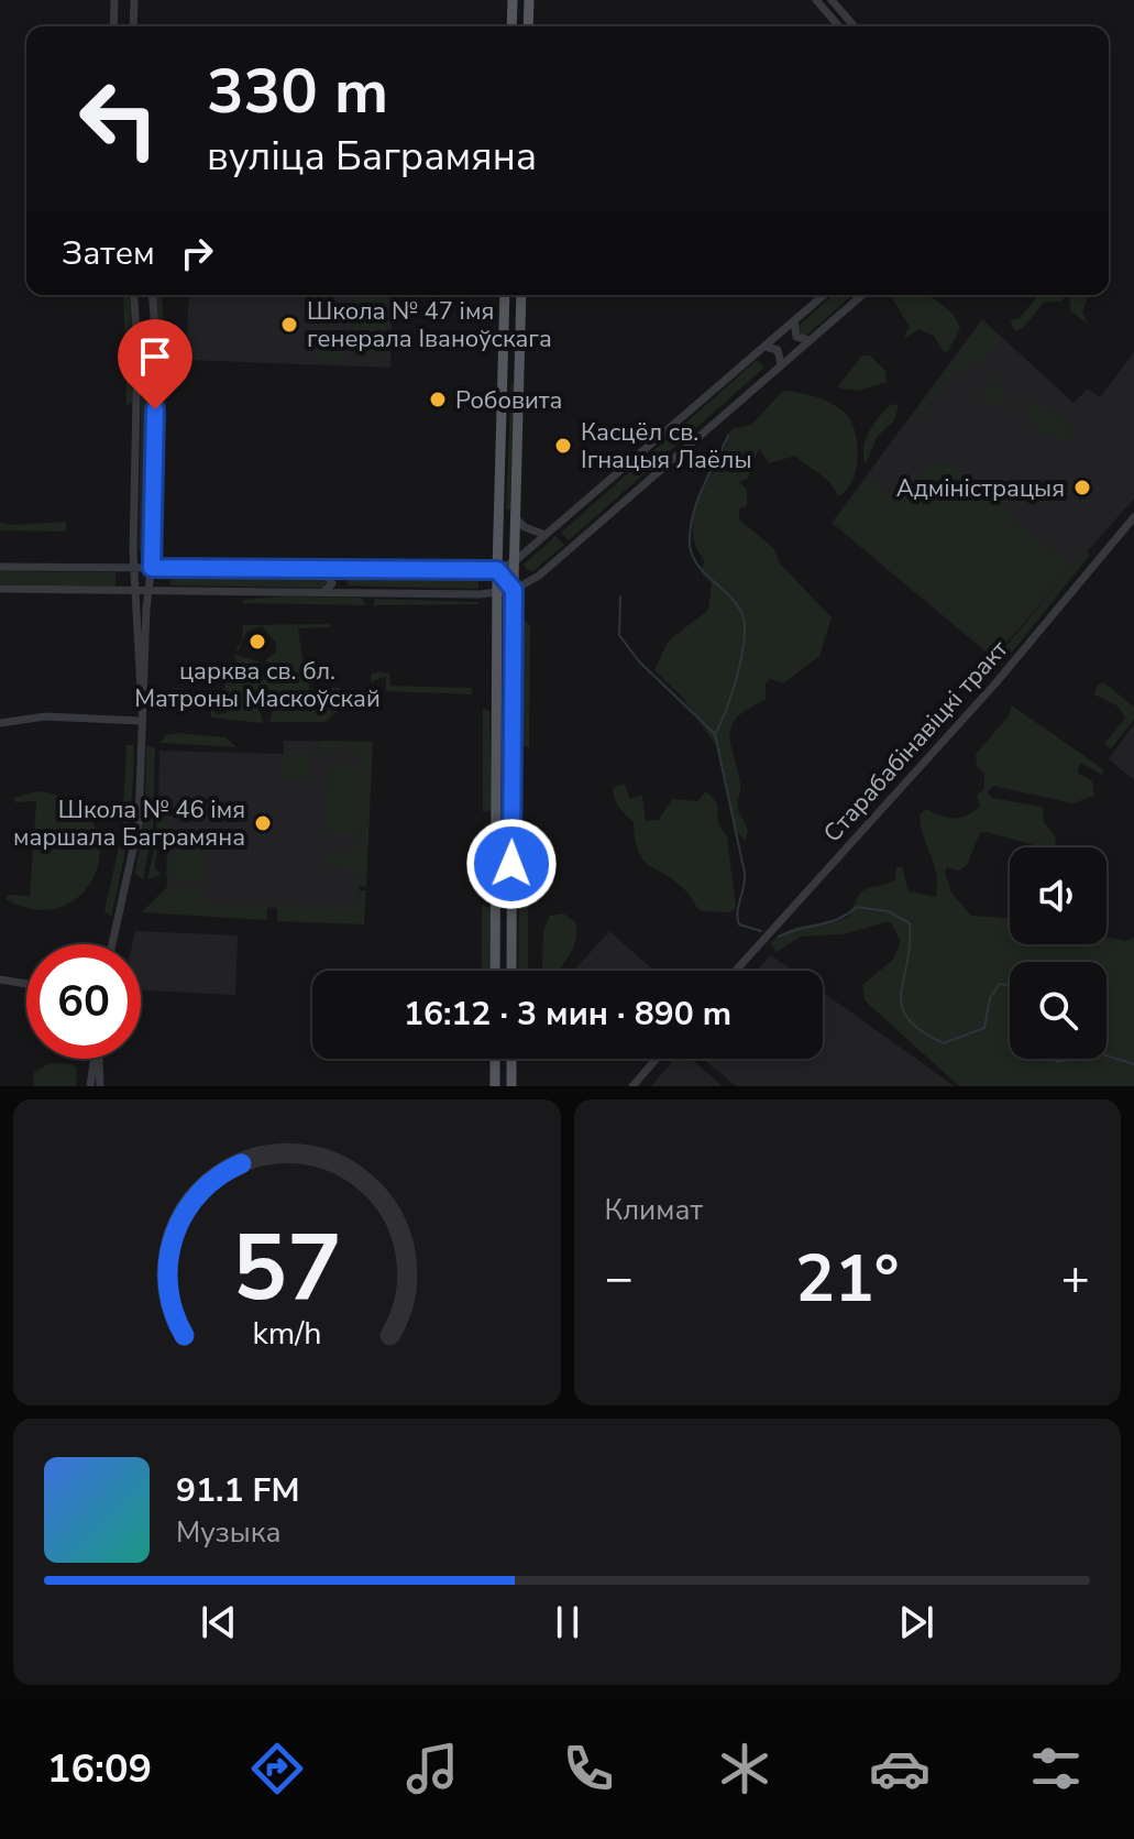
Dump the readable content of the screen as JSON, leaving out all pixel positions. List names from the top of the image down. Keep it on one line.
{"streets":{"street":["Старабабінавіцкі тракт"]},"places":["Школа № 47 імя генерала Іваноўскага","Робовита","Касцёл св. Ігнацыя Лаёлы","Адміністрацыя","царква св. бл. Матроны Маскоўскай","Школа № 46 імя маршала Баграмяна"],"page":{"turn":["330 m","вуліца Баграмяна"],"then":"Затем","limit":"60","trip":"16:12 · 3 мин · 890 m","tile":"Климат","heat":["−","21°","+"],"song":["91.1 FM","Музыка"],"tabs":"16:09","gauge":["57","km/h"]}}
